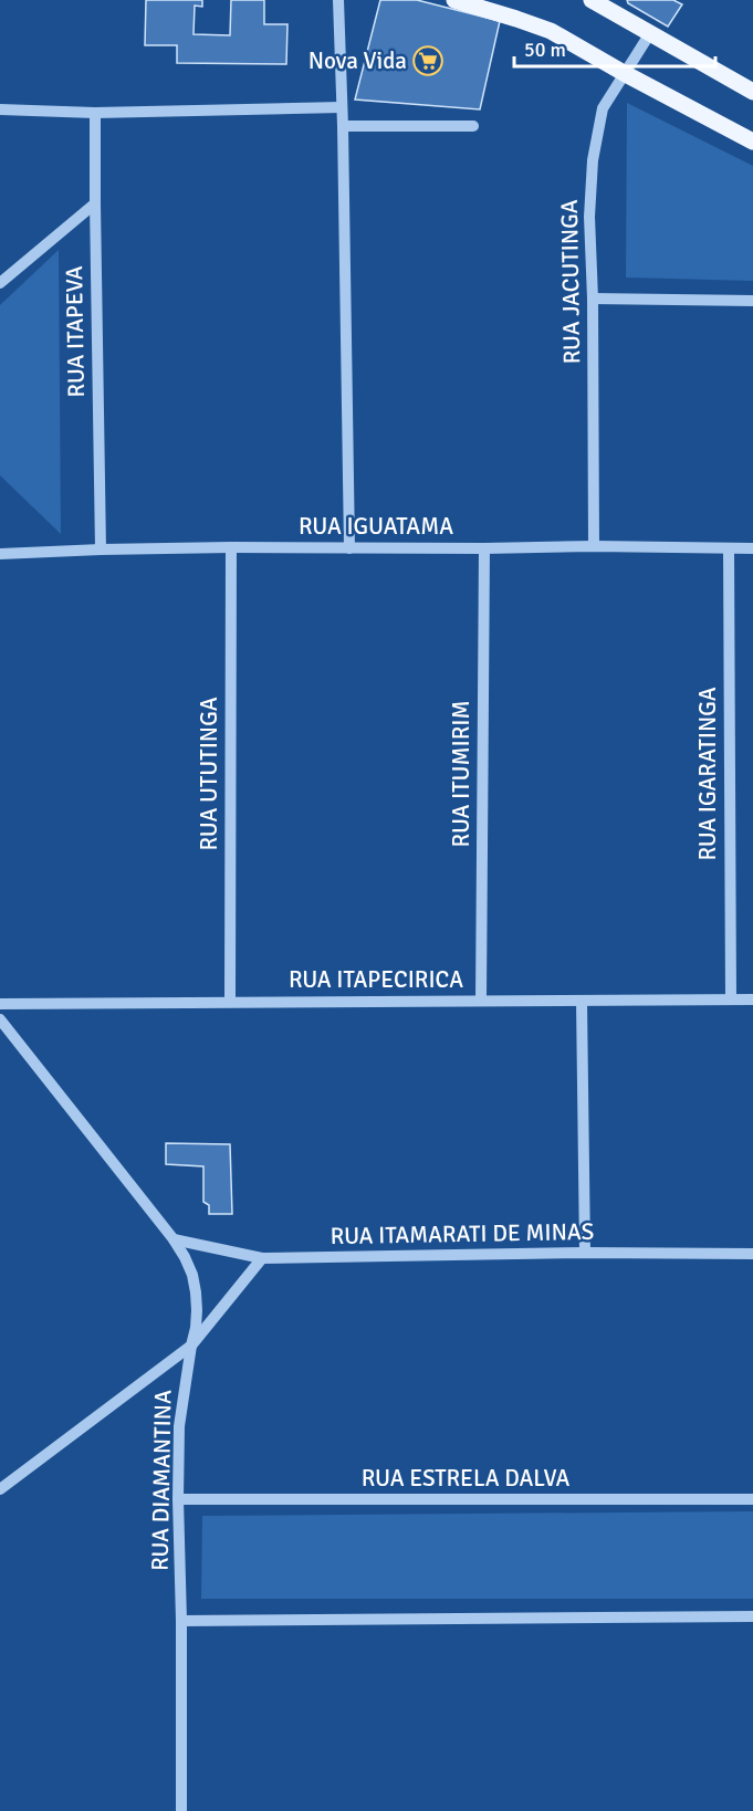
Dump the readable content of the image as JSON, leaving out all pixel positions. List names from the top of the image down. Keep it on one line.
{"streets":{"street":["RUA JACUTINGA","RUA ITAPEVA","RUA IGUATAMA","RUA UTUTINGA","RUA ITUMIRIM","RUA IGARATINGA","RUA ITAPECIRICA","RUA ITAMARATI DE MINAS","RUA ESTRELA DALVA","RUA DIAMANTINA"]},"crossings":[["RUA JACUTINGA","RUA IGUATAMA"],["RUA ITAPEVA","RUA IGUATAMA"],["RUA IGUATAMA","RUA UTUTINGA"],["RUA IGUATAMA","RUA ITUMIRIM"],["RUA IGUATAMA","RUA IGARATINGA"],["RUA UTUTINGA","RUA ITAPECIRICA"],["RUA ITUMIRIM","RUA ITAPECIRICA"],["RUA IGARATINGA","RUA ITAPECIRICA"],["RUA ITAMARATI DE MINAS","RUA DIAMANTINA"],["RUA ESTRELA DALVA","RUA DIAMANTINA"]],"places":{"supermarket":["Nova Vida"]},"scale_bar":"50 m"}
